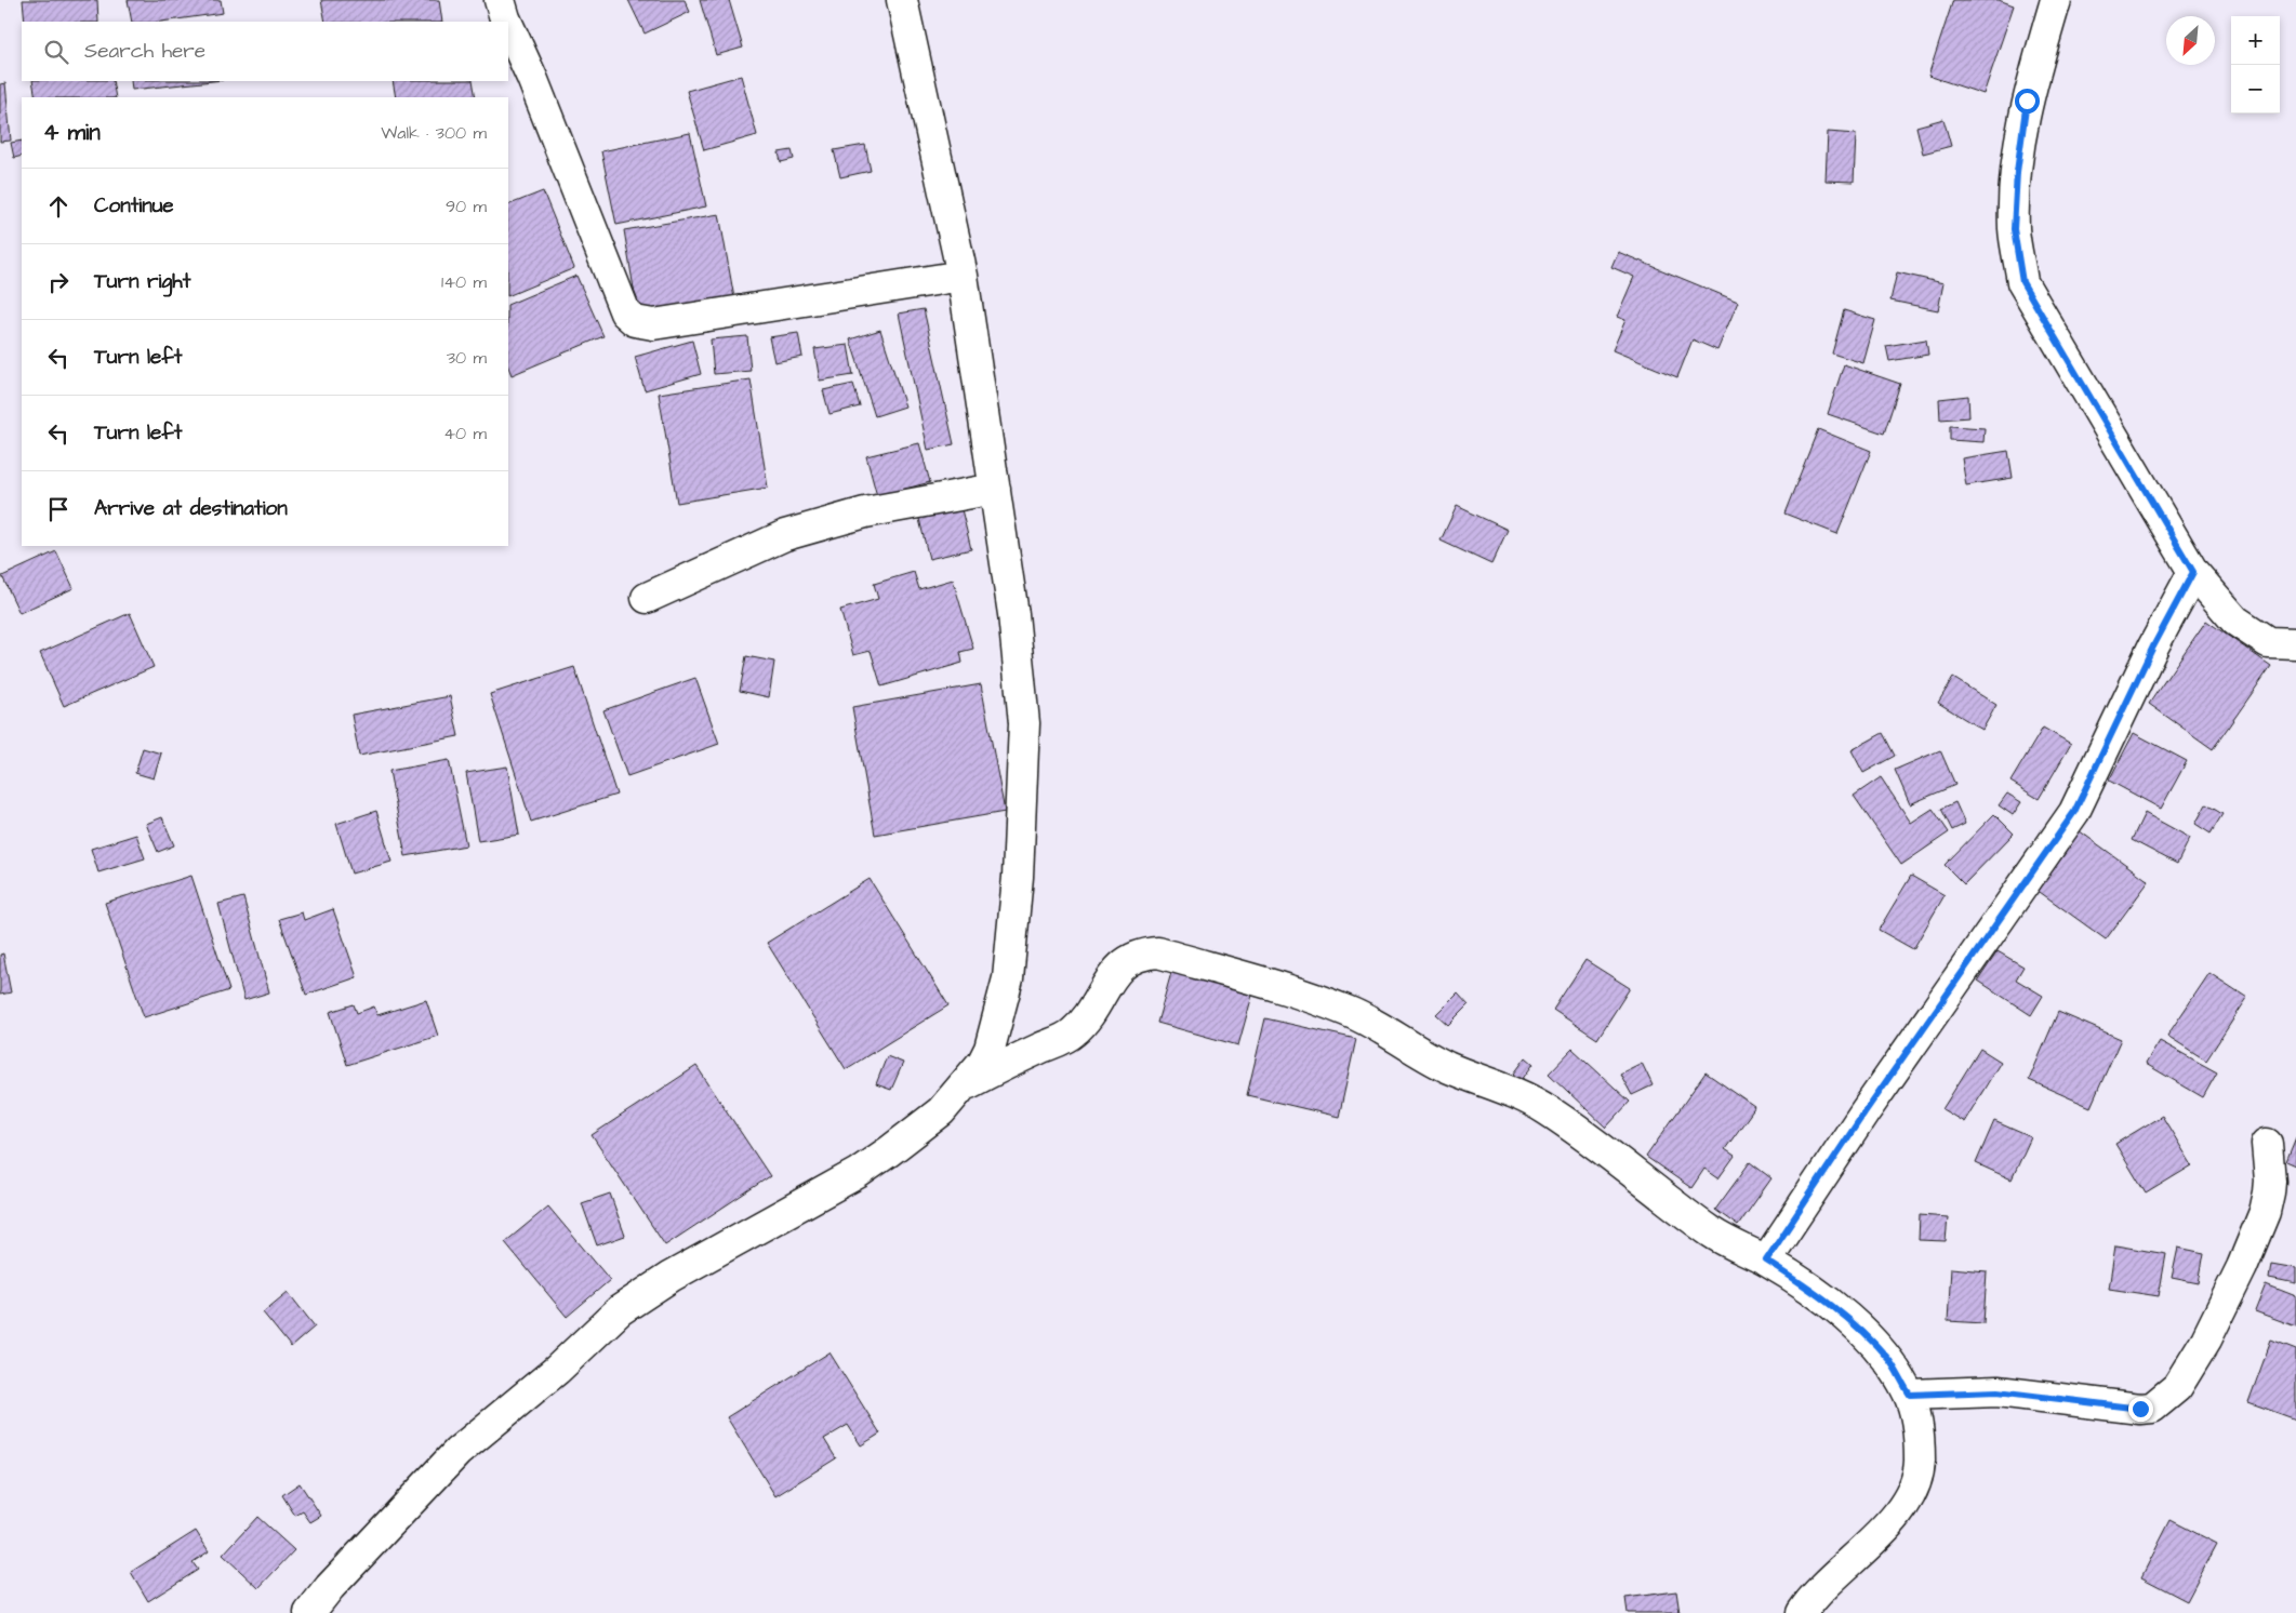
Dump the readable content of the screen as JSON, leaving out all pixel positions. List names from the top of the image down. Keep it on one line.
{"north":"bottom left","page":{"map_buttons":["+","−"],"search":"Search here","heading":["4 min","Walk · 300 m"],"list":[["Continue","90 m"],["Turn right","140 m"],["Turn left","30 m"],["Turn left","40 m"],"Arrive at destination"]}}
